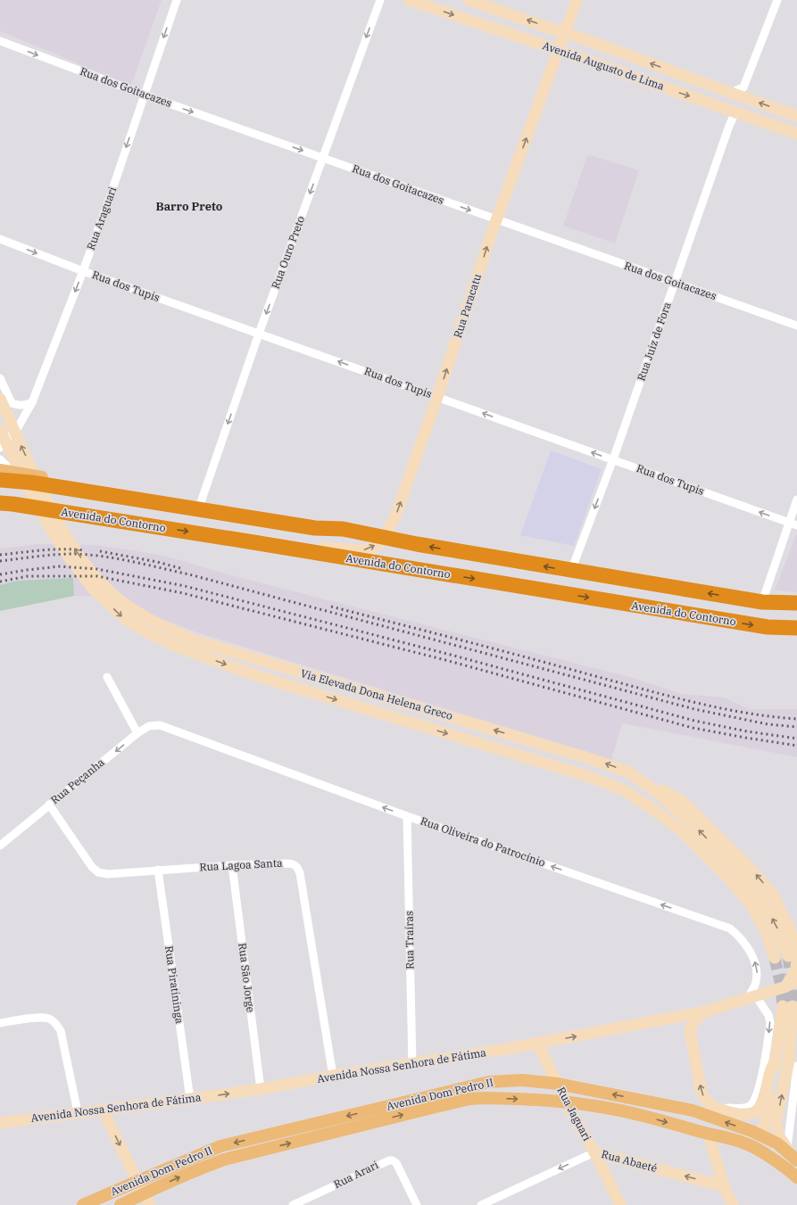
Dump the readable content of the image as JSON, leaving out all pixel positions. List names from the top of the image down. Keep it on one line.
{"streets":{"highway":["Avenida do Contorno"],"main road":["Avenida Augusto de Lima","Rua Paracatu","Via Elevada Dona Helena Greco","Avenida Nossa Senhora de Fátima","Avenida Dom Pedro II","Rua Jaguari","Rua Abaeté"],"street":["Rua dos Goitacazes","Rua Araguari","Rua Ouro Preto","Rua dos Tupis","Rua Juiz de Fora","Rua Peçanha","Rua Oliveira do Patrocínio","Rua Lagoa Santa","Rua Traíras","Rua São Jorge","Rua Piratininga","Rua Arari"]},"crossings":[["Avenida Augusto de Lima","Rua Paracatu"],["Avenida Augusto de Lima","Rua Juiz de Fora"],["Rua dos Goitacazes","Rua Araguari"],["Rua dos Goitacazes","Rua Ouro Preto"],["Rua dos Goitacazes","Rua Paracatu"],["Rua dos Goitacazes","Rua Juiz de Fora"],["Rua Araguari","Rua dos Tupis"],["Rua Ouro Preto","Rua dos Tupis"],["Rua dos Tupis","Rua Paracatu"],["Rua dos Tupis","Rua Juiz de Fora"],["Rua Paracatu","Avenida do Contorno"],["Rua Peçanha","Rua Oliveira do Patrocínio"],["Rua Peçanha","Rua Lagoa Santa"],["Rua Oliveira do Patrocínio","Rua Traíras"],["Rua Oliveira do Patrocínio","Avenida Nossa Senhora de Fátima"],["Rua Lagoa Santa","Rua São Jorge"],["Rua Lagoa Santa","Rua Piratininga"],["Rua Lagoa Santa","Avenida Nossa Senhora de Fátima"],["Rua Traíras","Avenida Nossa Senhora de Fátima"],["Rua São Jorge","Avenida Nossa Senhora de Fátima"],["Rua Piratininga","Avenida Nossa Senhora de Fátima"],["Avenida Nossa Senhora de Fátima","Rua Jaguari"],["Avenida Dom Pedro II","Rua Jaguari"],["Rua Jaguari","Rua Abaeté"]],"one_way":["Rua dos Goitacazes","Rua Araguari","Rua Ouro Preto","Rua Paracatu","Rua Peçanha","Rua Oliveira do Patrocínio","Rua Abaeté"],"districts":["Barro Preto"]}
